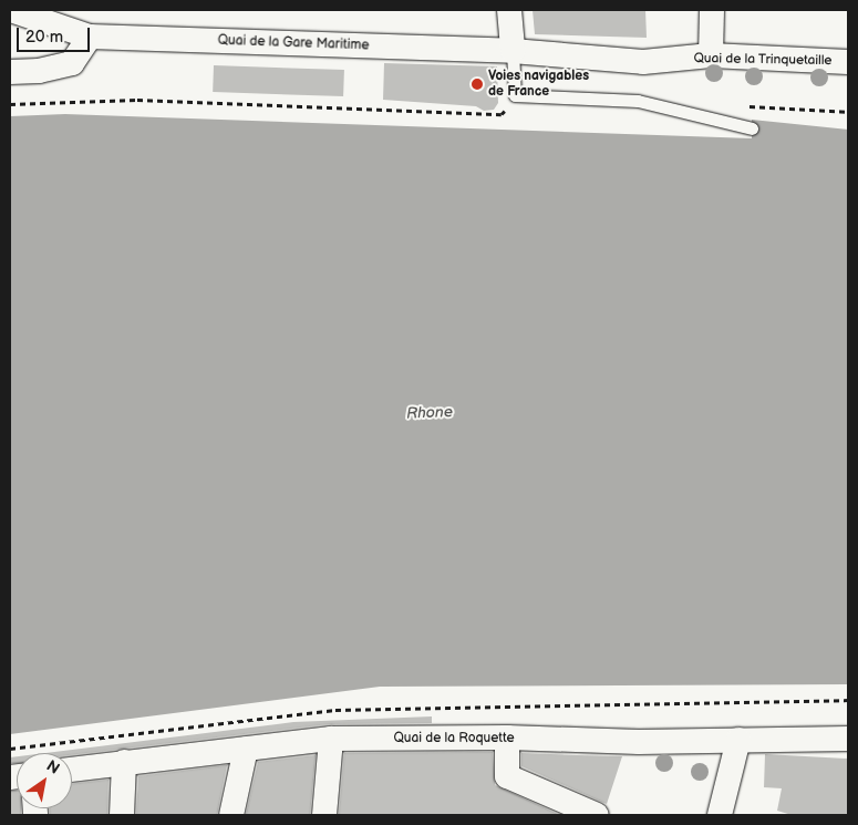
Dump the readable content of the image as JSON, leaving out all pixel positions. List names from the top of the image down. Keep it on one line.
{"streets":{"street":["Quai de la Gare Maritime","Quai de la Trinquetaille","Quai de la Roquette"]},"crossings":[["Quai de la Gare Maritime","Quai de la Trinquetaille"]],"water":["Rhone"],"places":["Voies navigables de France"],"scale_bar":"20 m","north":"top right"}
